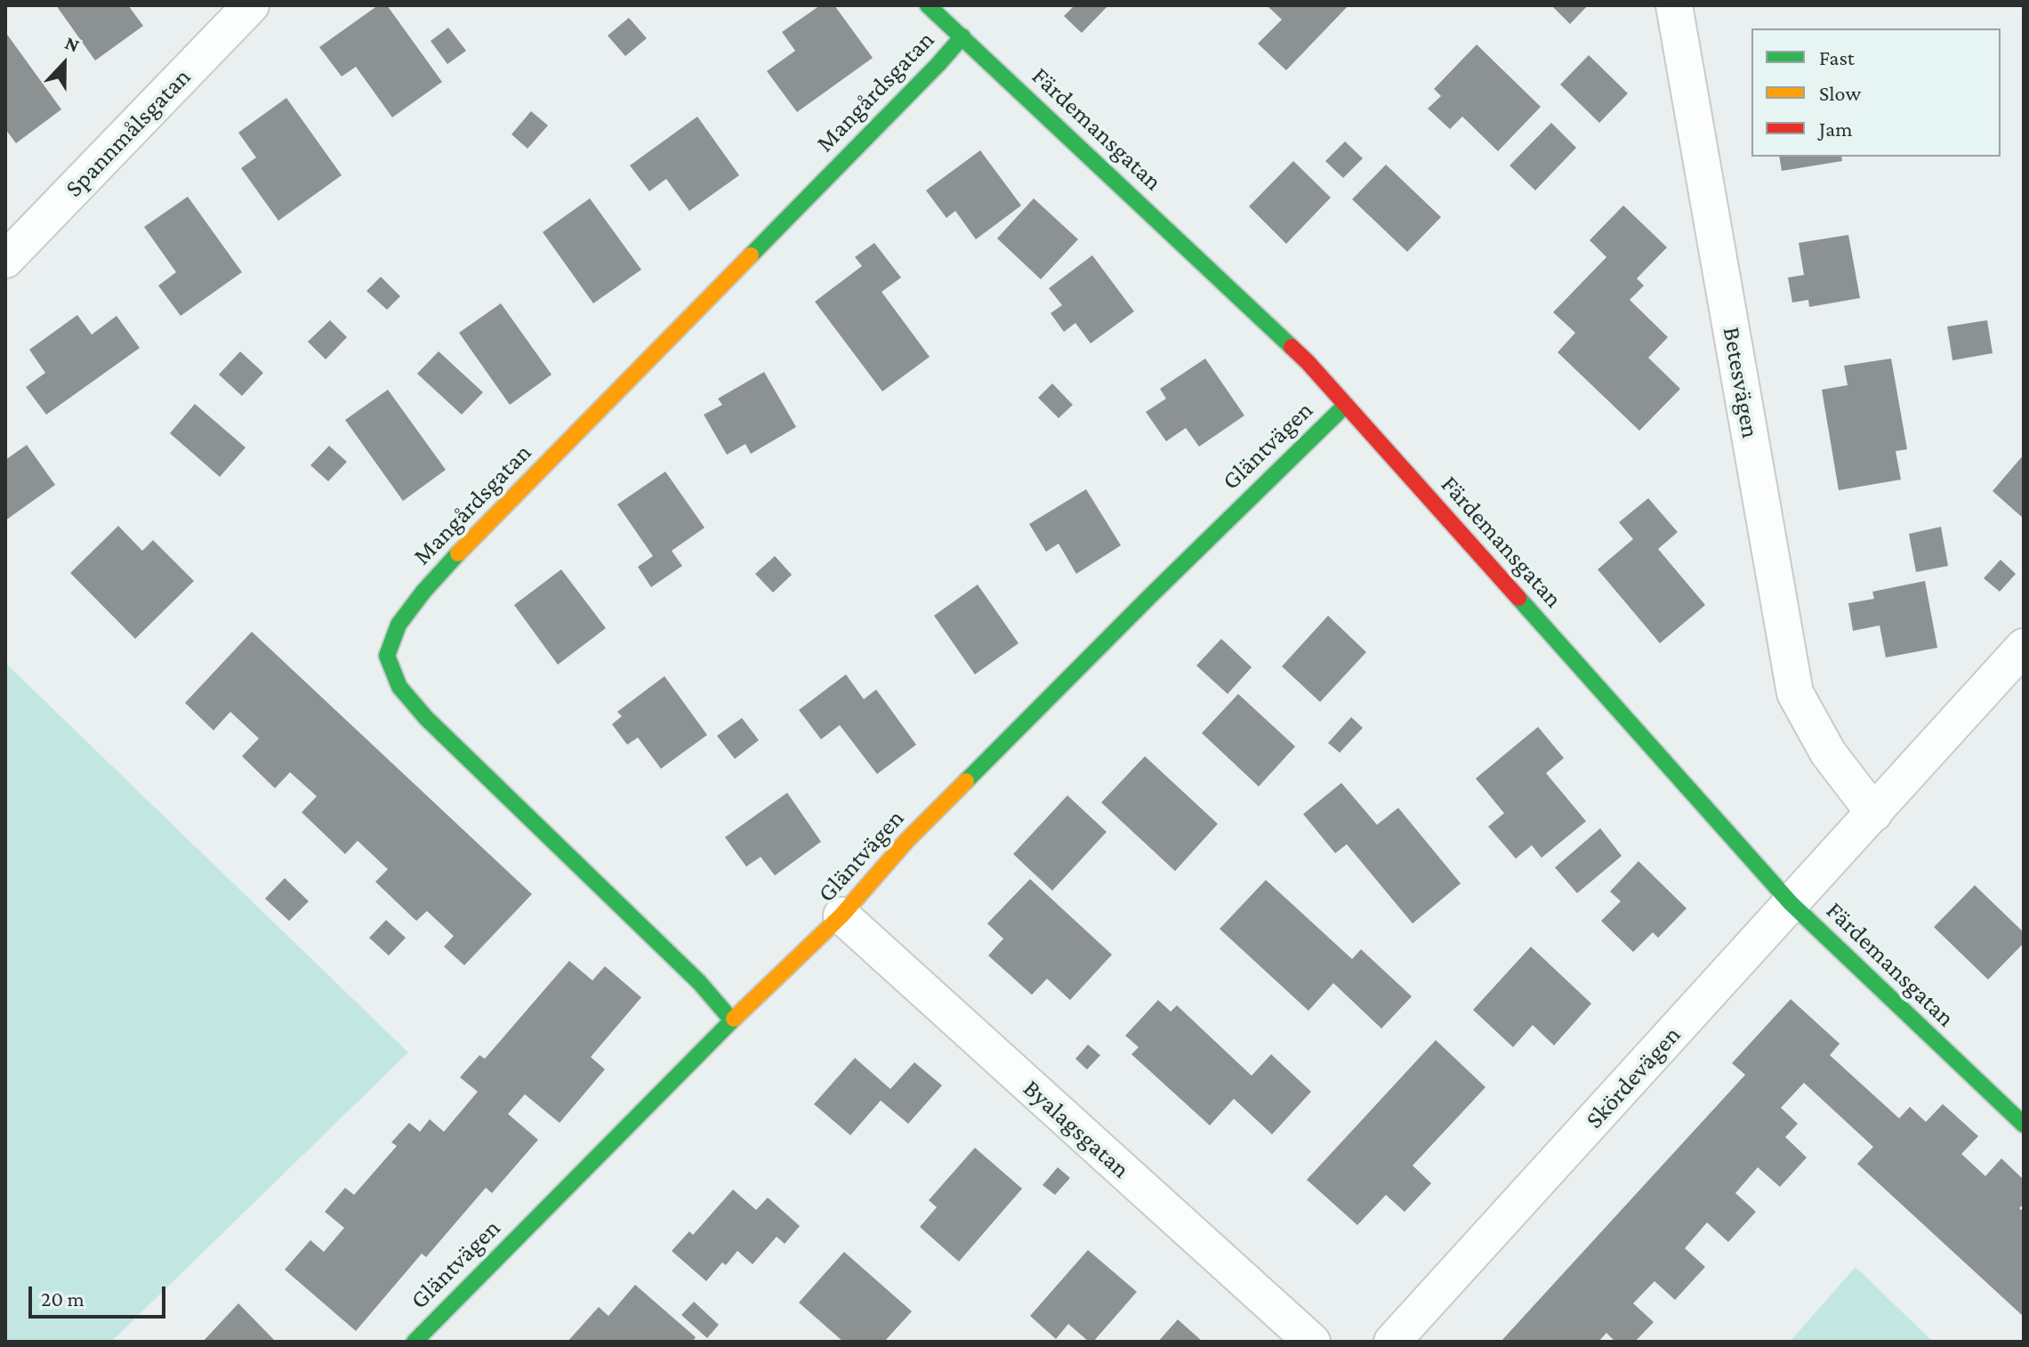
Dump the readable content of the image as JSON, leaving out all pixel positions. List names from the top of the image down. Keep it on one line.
{"streets":{"street":["Mangårdsgatan","Färdemansgatan","Spannmålsgatan","Betesvägen","Gläntvägen","Skördevägen","Byalagsgatan"]},"crossings":[["Mangårdsgatan","Färdemansgatan"],["Mangårdsgatan","Gläntvägen"],["Färdemansgatan","Gläntvägen"],["Färdemansgatan","Skördevägen"],["Betesvägen","Skördevägen"],["Gläntvägen","Byalagsgatan"]],"legend":["Fast","Slow","Jam"],"scale_bar":"20 m","north":"top"}
